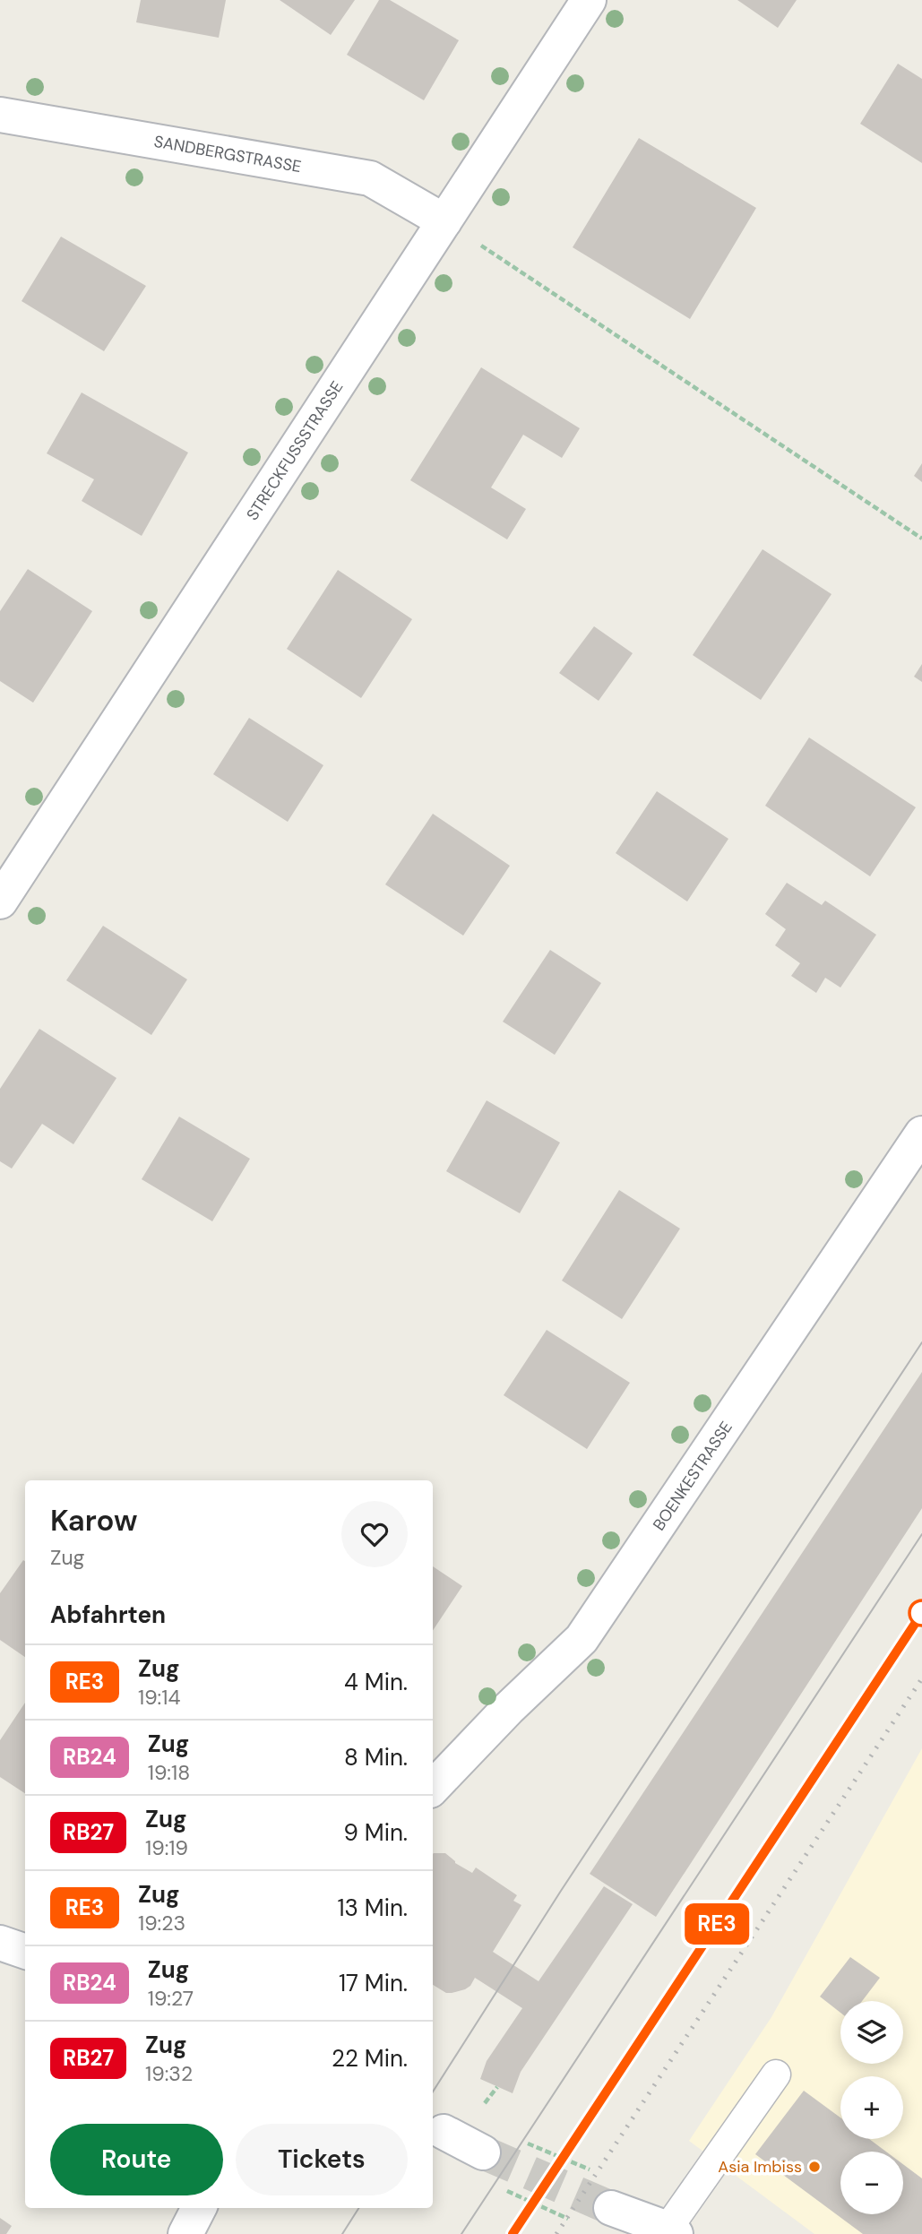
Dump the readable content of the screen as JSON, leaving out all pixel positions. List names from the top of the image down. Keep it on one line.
{"streets":{"street":["SANDBERGSTRASSE","STRECKFUSSSTRASSE","BOENKESTRASSE"]},"crossings":[["SANDBERGSTRASSE","STRECKFUSSSTRASSE"]],"places":["Asia Imbiss"],"page":{"on_map":"RE3","heading":[["Karow","Zug"],"Abfahrten"],"list":[{"mark":"RE3","name":"Zug","note":"19:14","value":"4 Min."},{"mark":"RB24","name":"Zug","note":"19:18","value":"8 Min."},{"mark":"RB27","name":"Zug","note":"19:19","value":"9 Min."},{"mark":"RE3","name":"Zug","note":"19:23","value":"13 Min."},{"mark":"RB24","name":"Zug","note":"19:27","value":"17 Min."},{"mark":"RB27","name":"Zug","note":"19:32","value":"22 Min."}],"map_buttons":["+","−"],"buttons":["Route","Tickets"]}}
